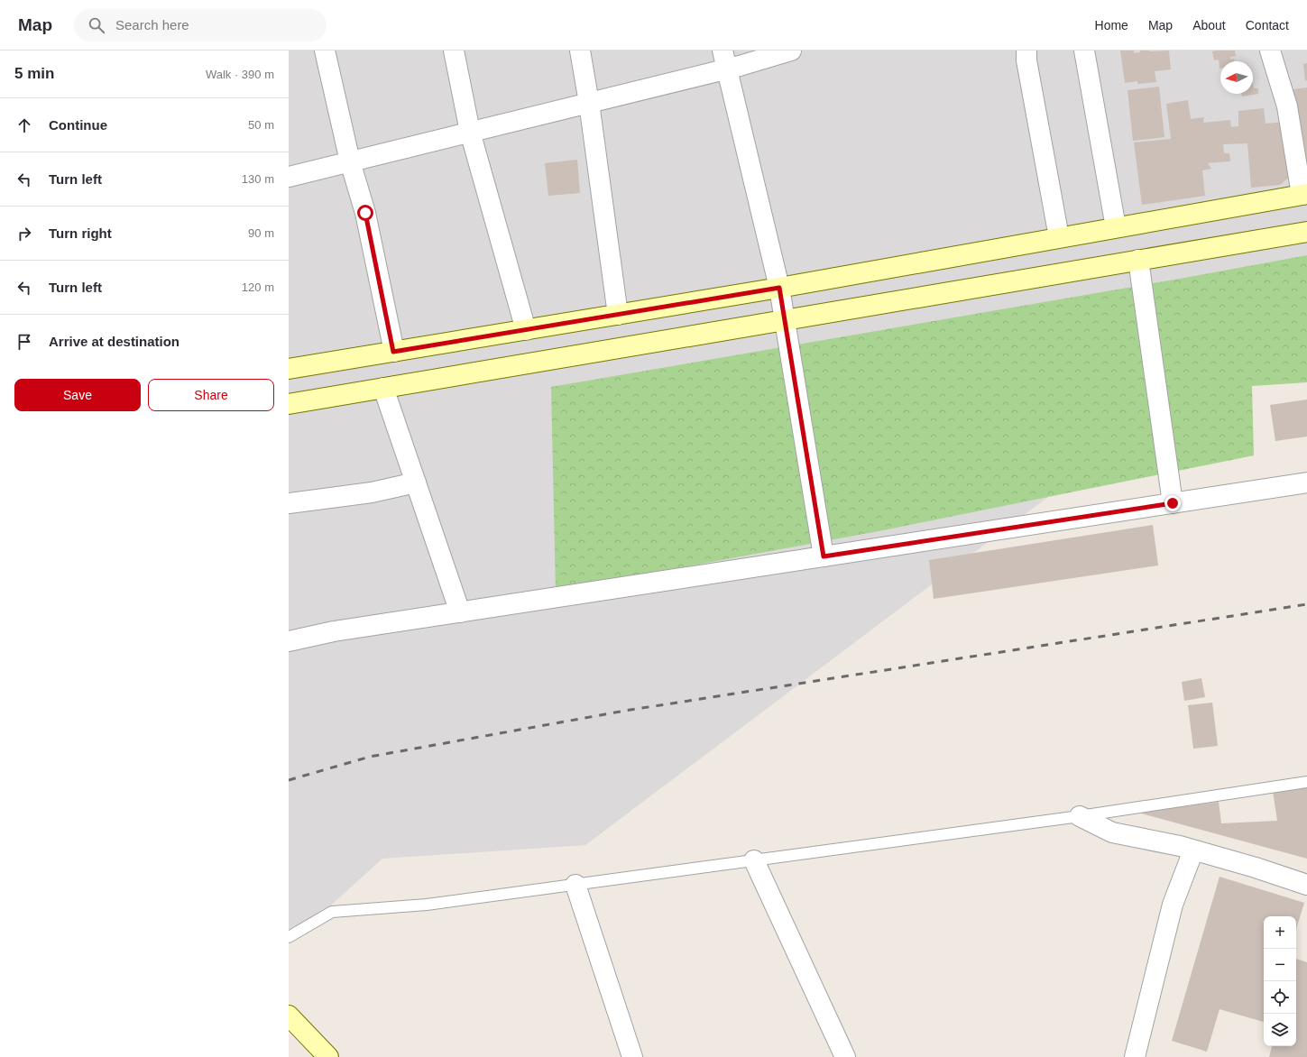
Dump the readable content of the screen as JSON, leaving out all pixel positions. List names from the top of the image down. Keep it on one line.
{"north":"left","page":{"header":"Map","search":"Search here","nav":["Home","Map","About","Contact"],"heading":["5 min","Walk · 390 m"],"list":[["Continue","50 m"],["Turn left","130 m"],["Turn right","90 m"],["Turn left","120 m"],"Arrive at destination"],"buttons":["Save","Share"],"map_buttons":["+","−"]}}
